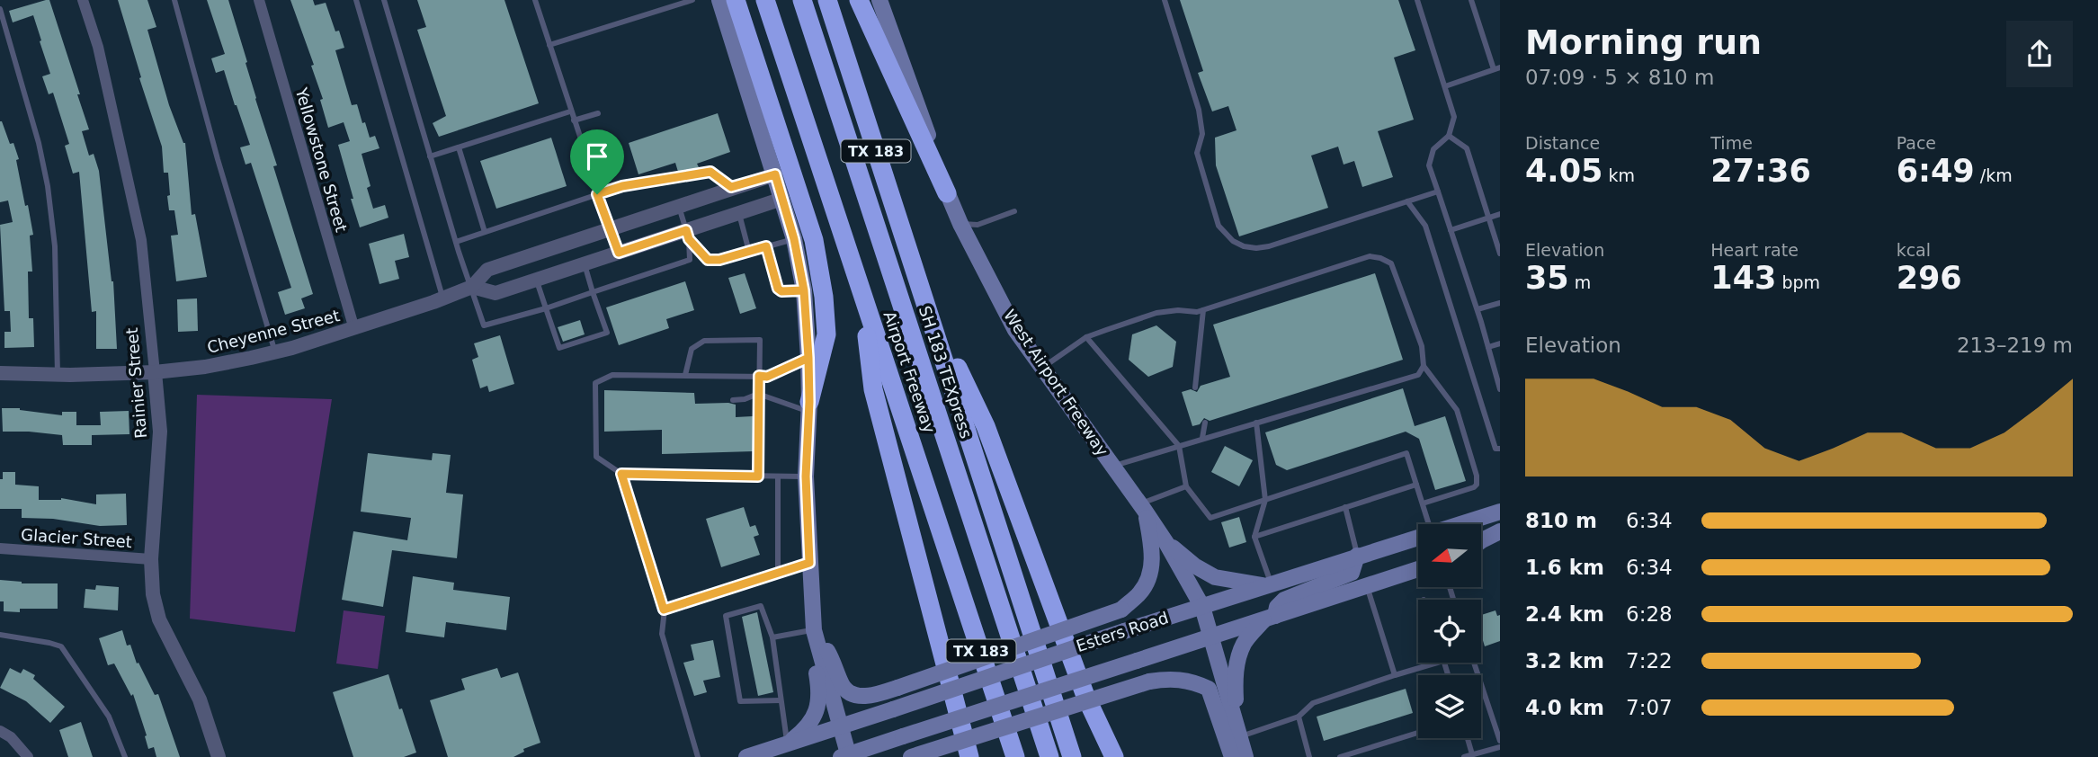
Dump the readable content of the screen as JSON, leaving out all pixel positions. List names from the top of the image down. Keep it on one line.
{"streets":{"highway":["TX 183","Airport Freeway","SH 183 TEXpress"],"main road":["West Airport Freeway","Esters Road"],"street":["Yellowstone Street","Cheyenne Street","Rainier Street","Glacier Street"]},"crossings":[["Yellowstone Street","Cheyenne Street"],["Cheyenne Street","Rainier Street"],["Rainier Street","Glacier Street"],["West Airport Freeway","Esters Road"]],"north":"left","page":{"heading":["Morning run","07:09 · 5 × 810 m"],"stats":[["Distance","4.05 km"],["Time","27:36"],["Pace","6:49 /km"],["Elevation","35 m"],["Heart rate","143 bpm"],["kcal","296"]],"chart":["Elevation","213–219 m"],"list":[{"name":"810 m","note":"6:34"},{"name":"1.6 km","note":"6:34"},{"name":"2.4 km","note":"6:28"},{"name":"3.2 km","note":"7:22"},{"name":"4.0 km","note":"7:07"}]}}
